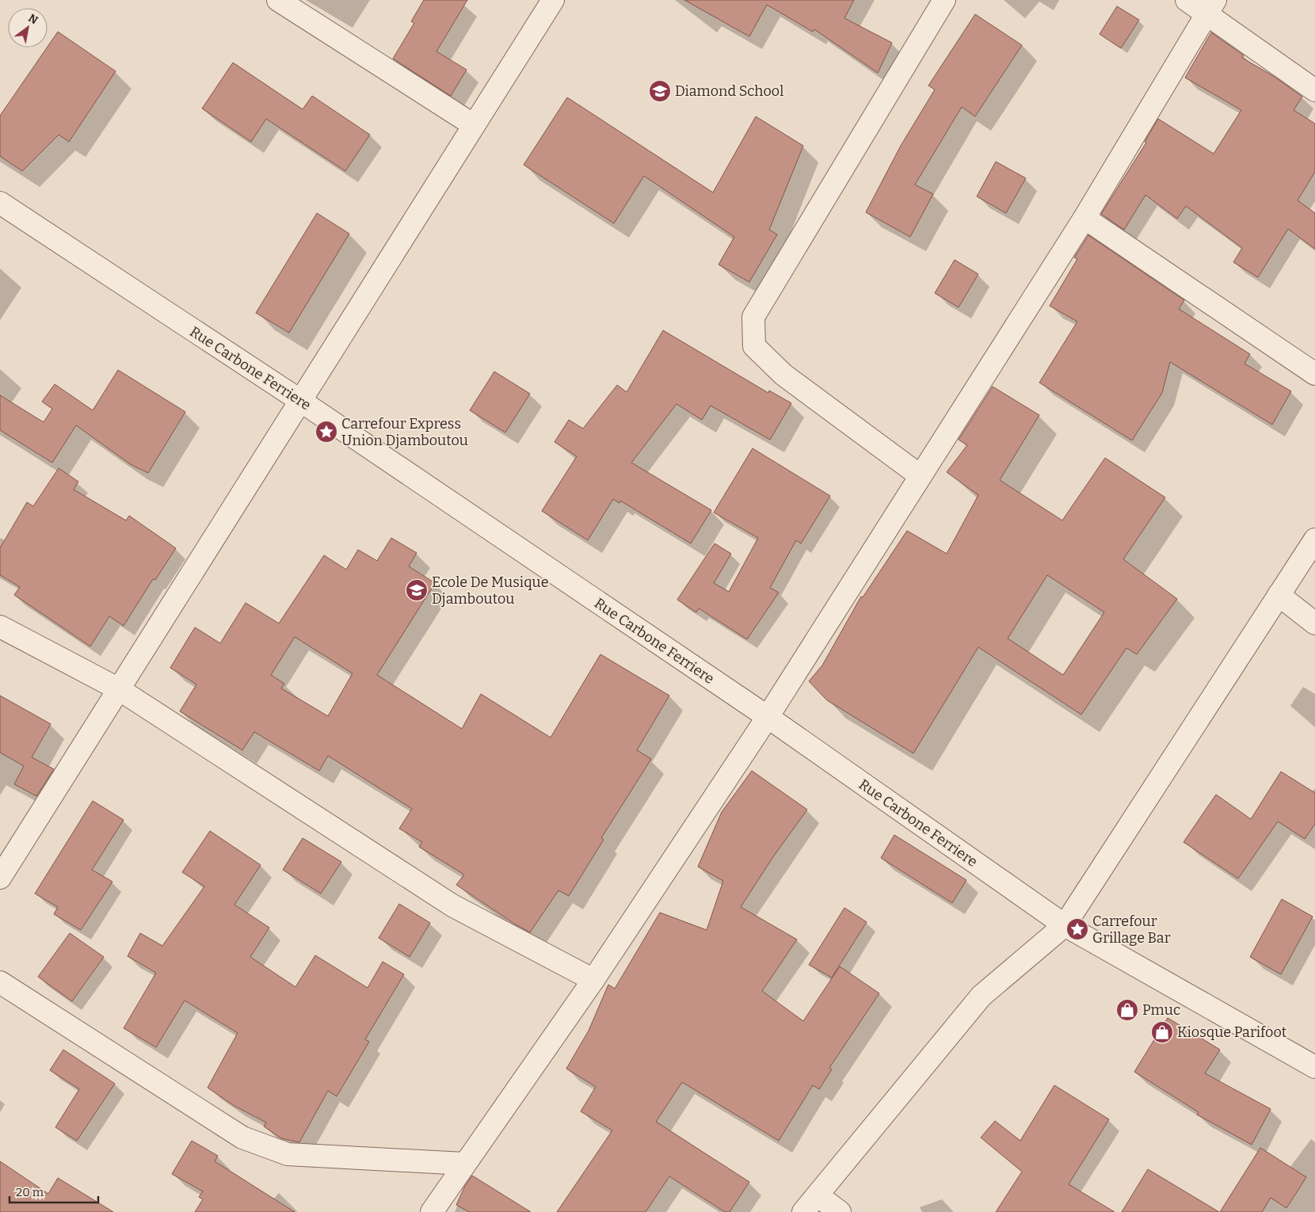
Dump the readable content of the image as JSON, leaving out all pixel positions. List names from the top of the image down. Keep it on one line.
{"streets":{"street":["Rue Carbone Ferriere"]},"places":{"school or university":["Diamond School","Ecole De Musique Djamboutou"],"place":["Carrefour Express Union Djamboutou","Carrefour Grillage Bar"],"shop":["Pmuc","Kiosque Parifoot"]},"scale_bar":"20 m","north":"top right"}
